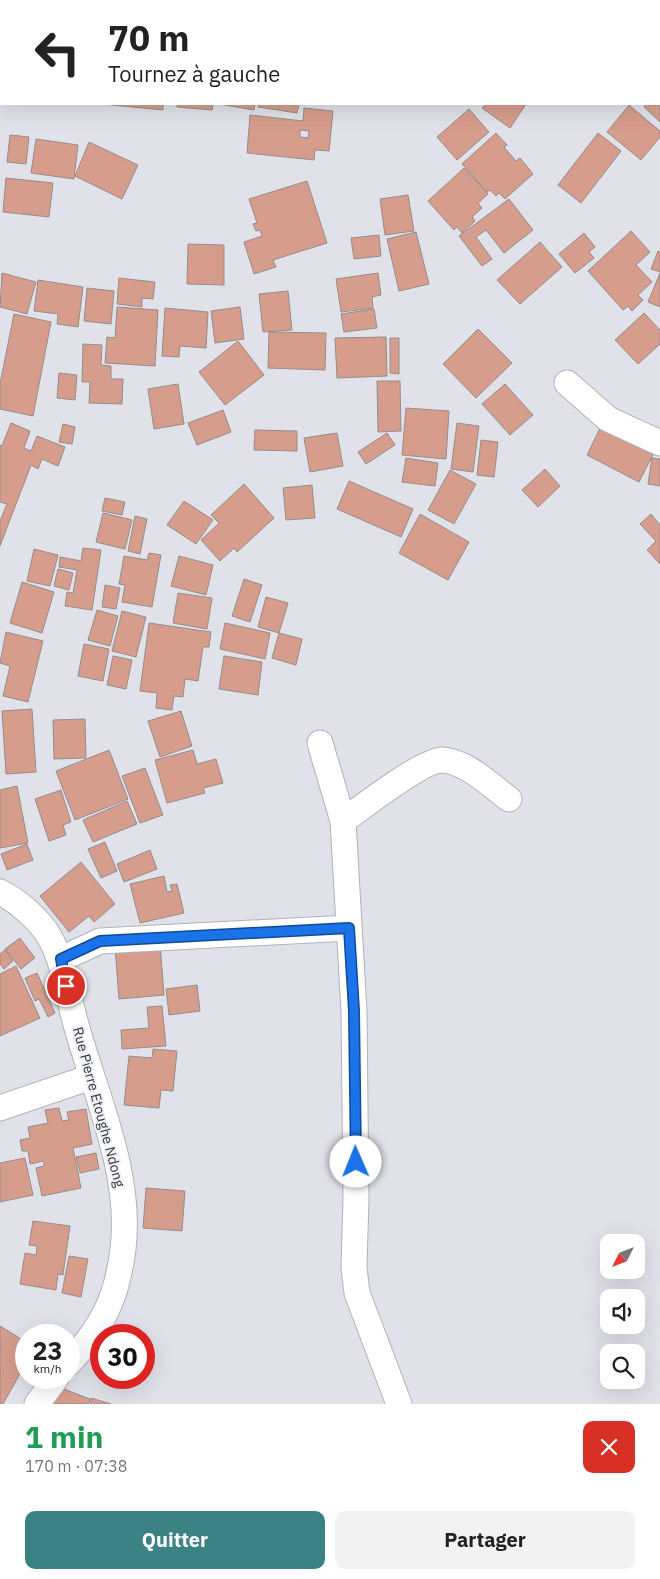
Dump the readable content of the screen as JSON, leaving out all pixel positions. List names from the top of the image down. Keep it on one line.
{"streets":{"street":["Rue Pierre Etoughe Ndong"]},"north":"bottom left","page":{"turn":["70 m","Tournez à gauche"],"speed":"23 km/h","limit":"30","heading":["1 min","170 m · 07:38"],"buttons":["Quitter","Partager"]}}
